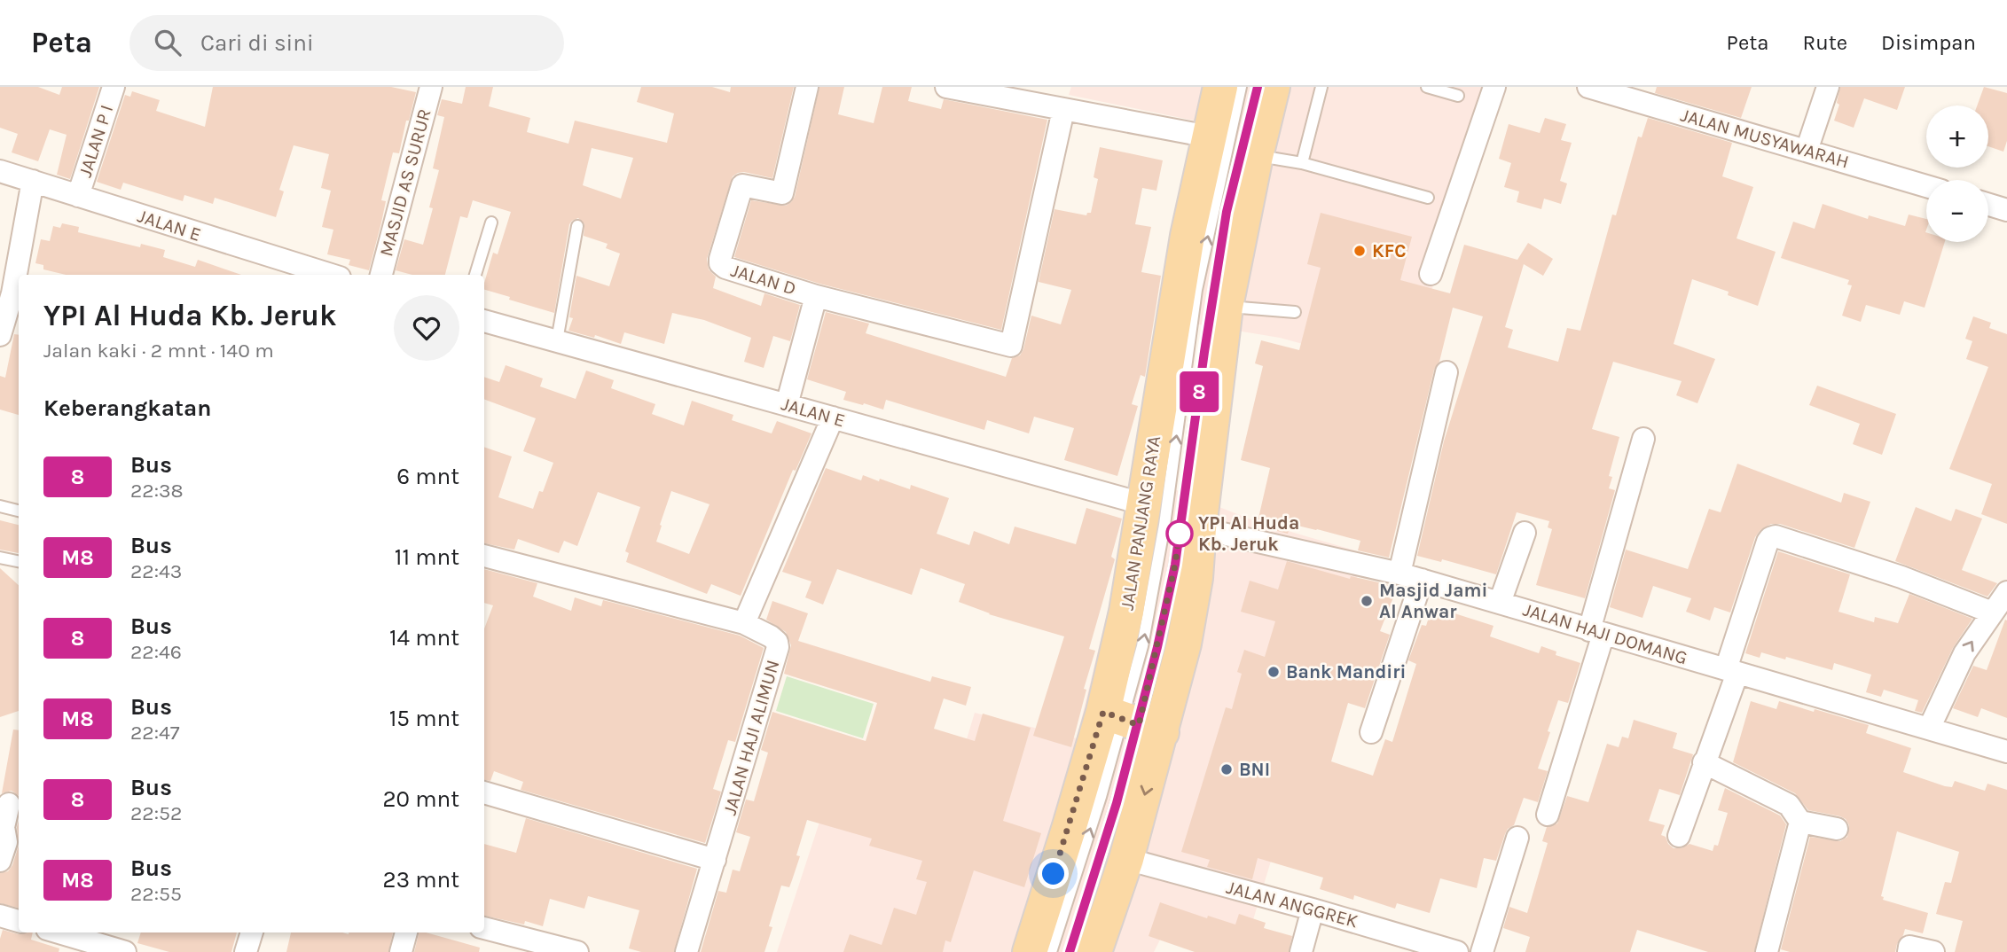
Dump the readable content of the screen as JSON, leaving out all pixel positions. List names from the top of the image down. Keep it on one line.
{"streets":{"main road":["JALAN PANJANG RAYA"],"street":["JALAN MUSYAWARAH","JALAN P I","MASJID AS SURUR","JALAN E","JALAN D","JALAN HAJI DOMANG","JALAN HAJI ALIMUN","JALAN ANGGREK"]},"crossings":[["JALAN P I","JALAN E"],["JALAN E","JALAN D"],["JALAN E","JALAN PANJANG RAYA"],["JALAN PANJANG RAYA","JALAN HAJI DOMANG"],["JALAN PANJANG RAYA","JALAN ANGGREK"]],"places":["KFC","YPI Al Huda Kb. Jeruk","Masjid Jami Al Anwar","Bank Mandiri","BNI"],"lines":["bus line 8"],"page":{"header":"Peta","search":"Cari di sini","nav":["Peta","Rute","Disimpan"],"on_map":"8","map_buttons":["+","−"],"heading":[["YPI Al Huda Kb. Jeruk","Jalan kaki · 2 mnt · 140 m"],"Keberangkatan"],"list":[{"mark":"8","name":"Bus","note":"22:38","value":"6 mnt"},{"mark":"M8","name":"Bus","note":"22:43","value":"11 mnt"},{"mark":"8","name":"Bus","note":"22:46","value":"14 mnt"},{"mark":"M8","name":"Bus","note":"22:47","value":"15 mnt"},{"mark":"8","name":"Bus","note":"22:52","value":"20 mnt"},{"mark":"M8","name":"Bus","note":"22:55","value":"23 mnt"}]}}
